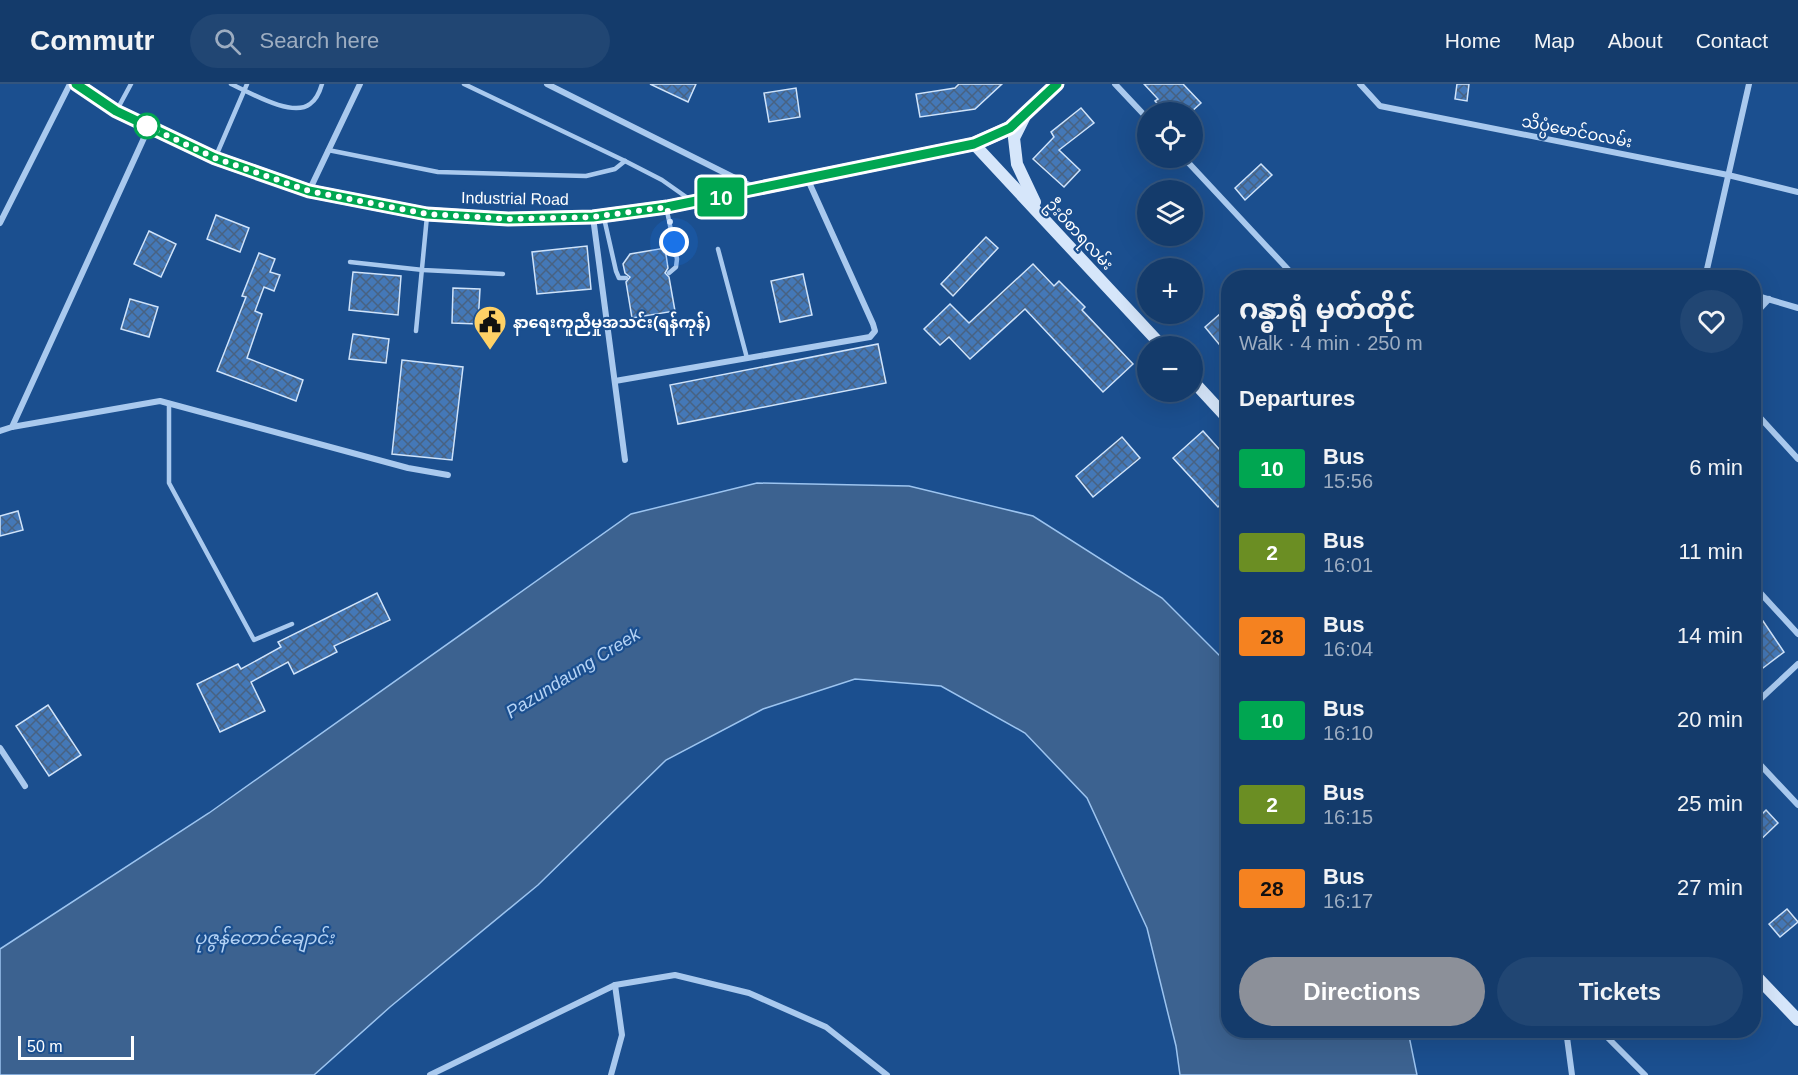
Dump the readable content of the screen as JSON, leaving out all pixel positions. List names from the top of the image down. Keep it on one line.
{"streets":{"main road":["Industrial Road","ဦးဝိစာရလမ်း"],"street":["သိပ္ပံမောင်ဝလမ်း"]},"crossings":[["Industrial Road","ဦးဝိစာရလမ်း"]],"water":["Pazundaung Creek","ပုဇွန်တောင်ချောင်း"],"places":{"public building":["နာရေးကူညီမှုအသင်း(ရန်ကုန်)"]},"lines":["bus line 10"],"scale_bar":"50 m","page":{"header":"Commutr","search":"Search here","nav":["Home","Map","About","Contact"],"on_map":"10","map_buttons":["+","−"],"heading":[["ဂန္ဓာရုံ မှတ်တိုင်","Walk · 4 min · 250 m"],"Departures"],"list":[{"mark":"10","name":"Bus","note":"15:56","value":"6 min"},{"mark":"2","name":"Bus","note":"16:01","value":"11 min"},{"mark":"28","name":"Bus","note":"16:04","value":"14 min"},{"mark":"10","name":"Bus","note":"16:10","value":"20 min"},{"mark":"2","name":"Bus","note":"16:15","value":"25 min"},{"mark":"28","name":"Bus","note":"16:17","value":"27 min"}],"buttons":["Directions","Tickets"],"scale":"50 m"}}
